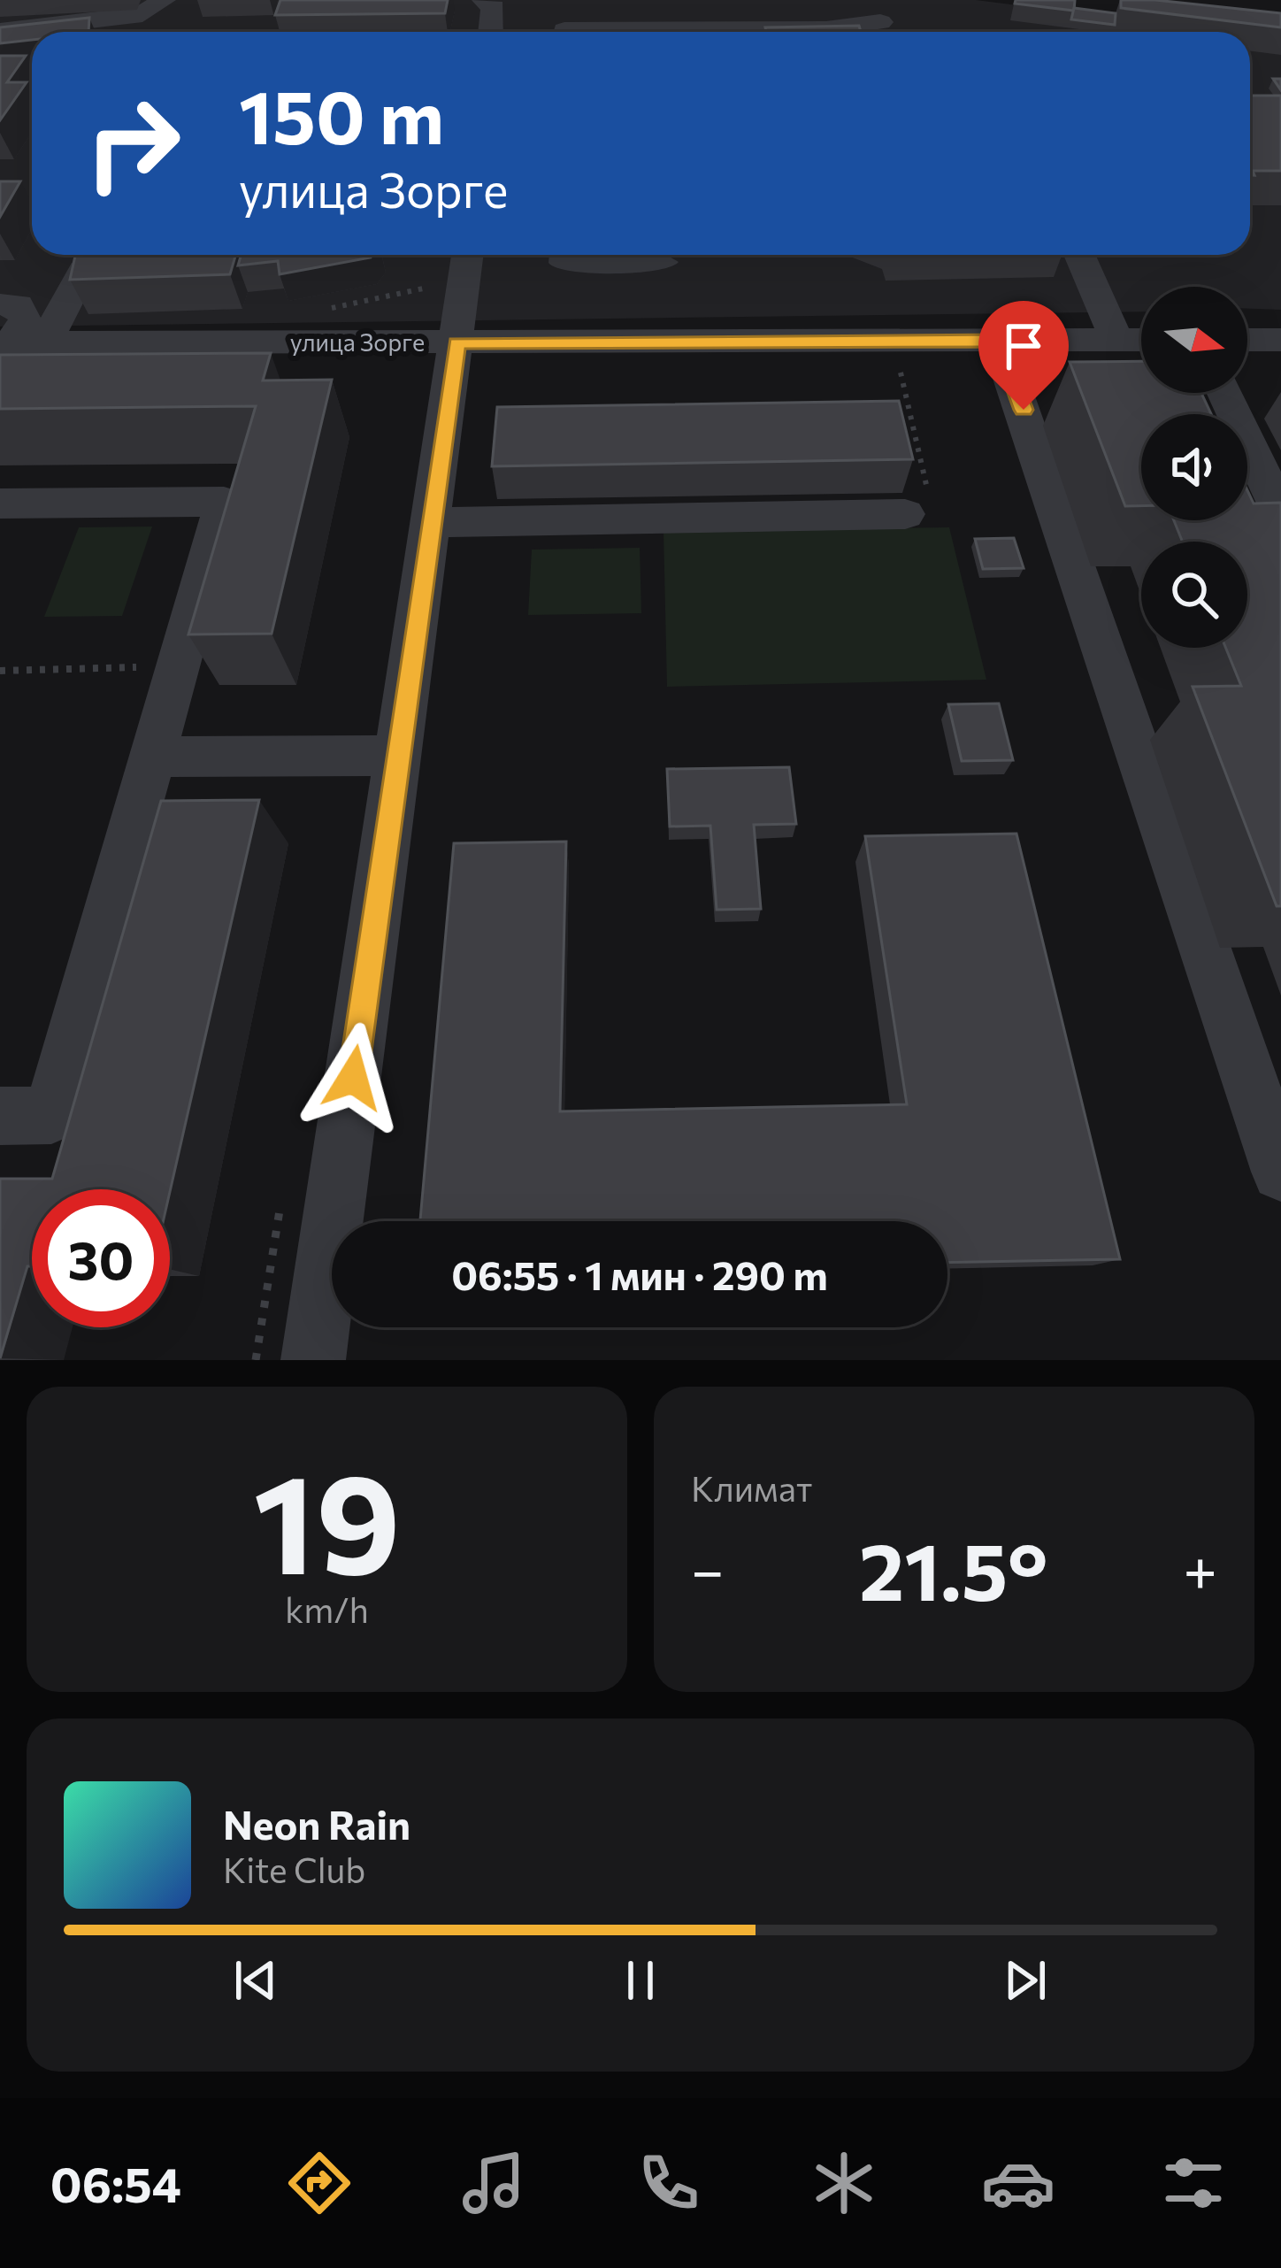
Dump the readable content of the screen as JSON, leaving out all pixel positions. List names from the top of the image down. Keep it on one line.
{"streets":{"street":["улица Зорге"]},"north":"right","page":{"turn":["150 m","улица Зорге"],"limit":"30","trip":"06:55 · 1 мин · 290 m","tile":[["19","km/h"],"Климат"],"heat":["−","21.5°","+"],"song":["Neon Rain","Kite Club"],"tabs":"06:54"}}
